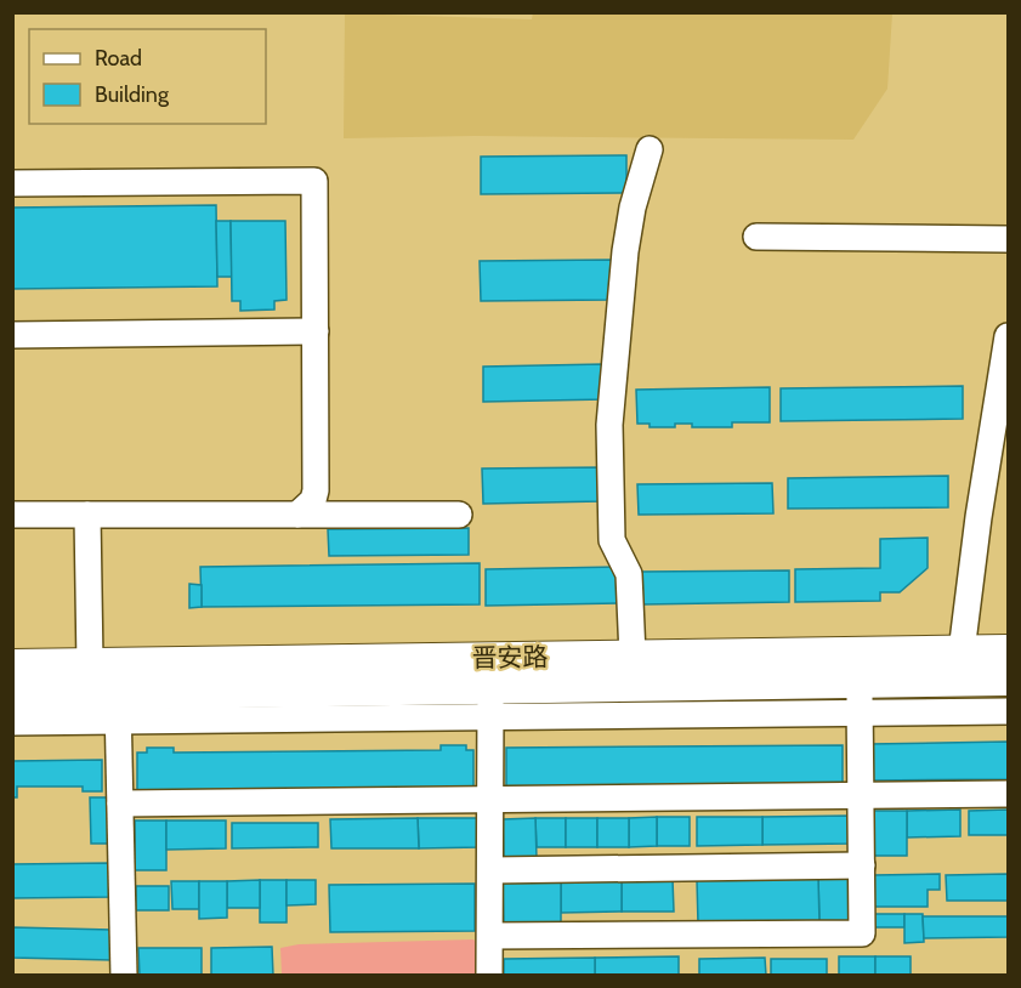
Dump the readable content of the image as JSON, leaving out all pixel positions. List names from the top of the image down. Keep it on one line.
{"streets":{"main road":["晋安路"]},"legend":["Road","Building"]}
